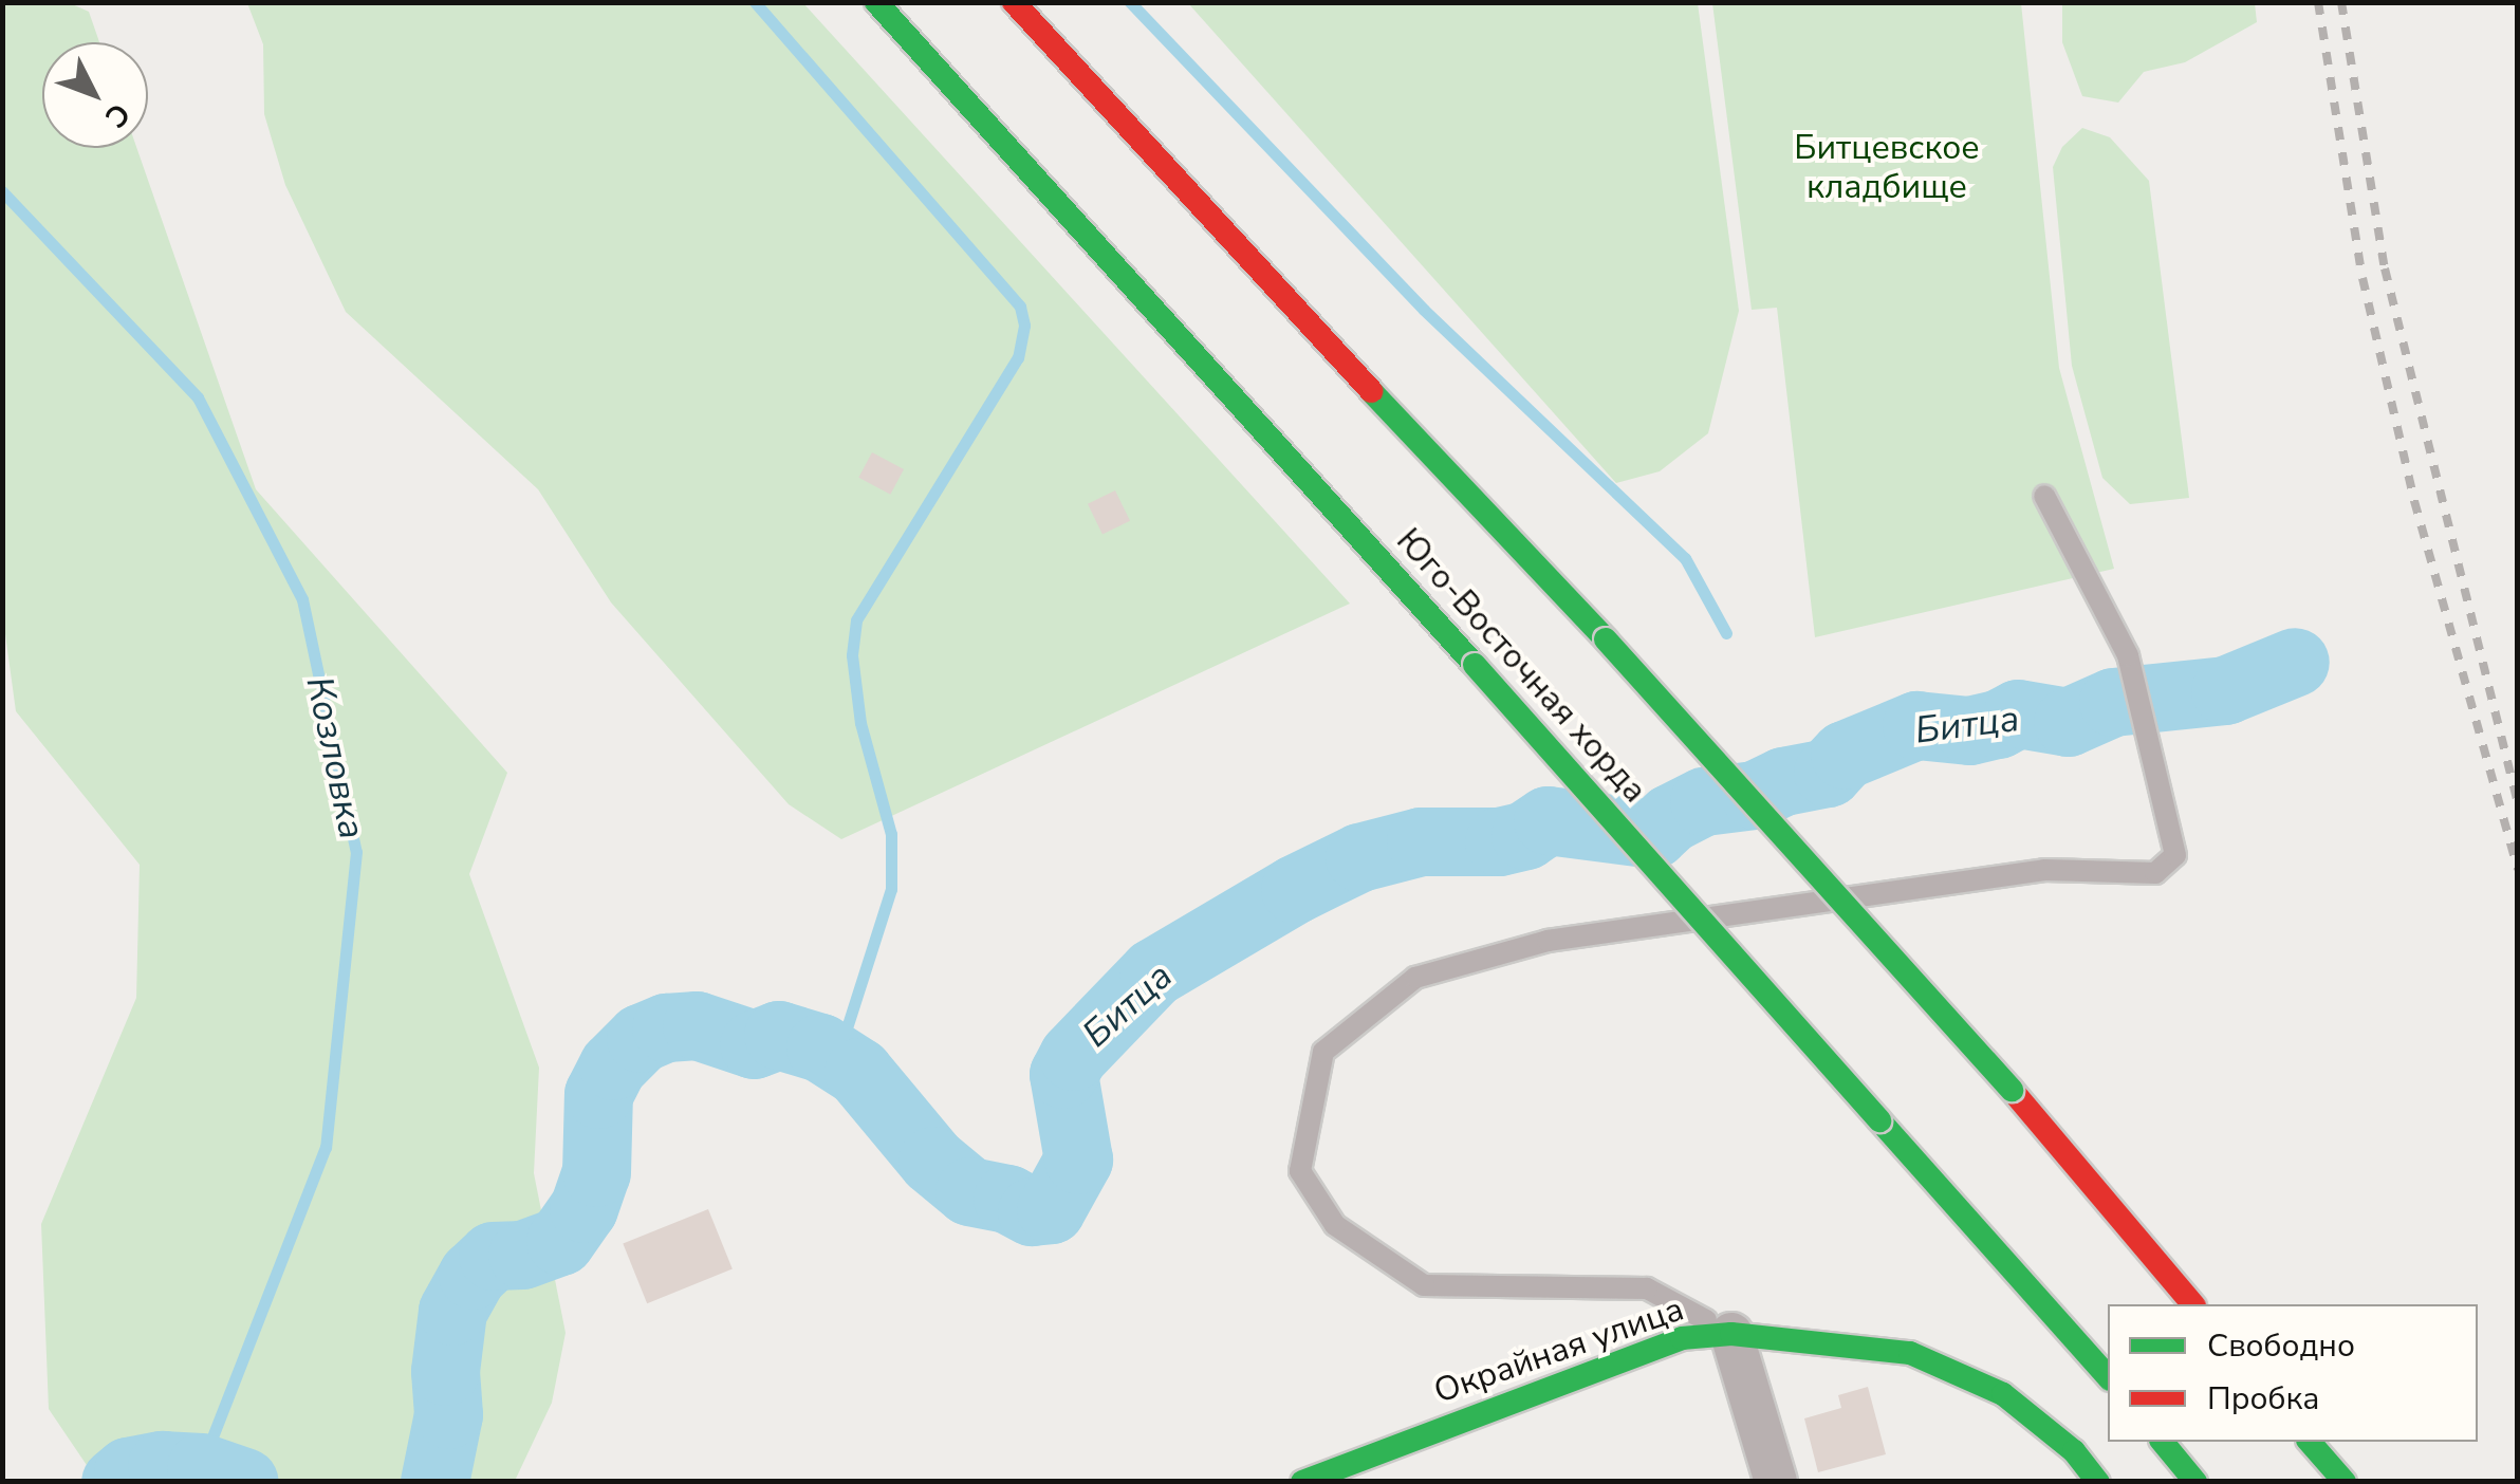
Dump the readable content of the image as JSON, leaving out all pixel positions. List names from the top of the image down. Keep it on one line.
{"streets":{"main road":["Юго-Восточная хорда","Окрайная улица"]},"water":["Битца","Козловка"],"parks":["Битцевское кладбище"],"legend":["Свободно","Пробка"],"north":"bottom right"}
